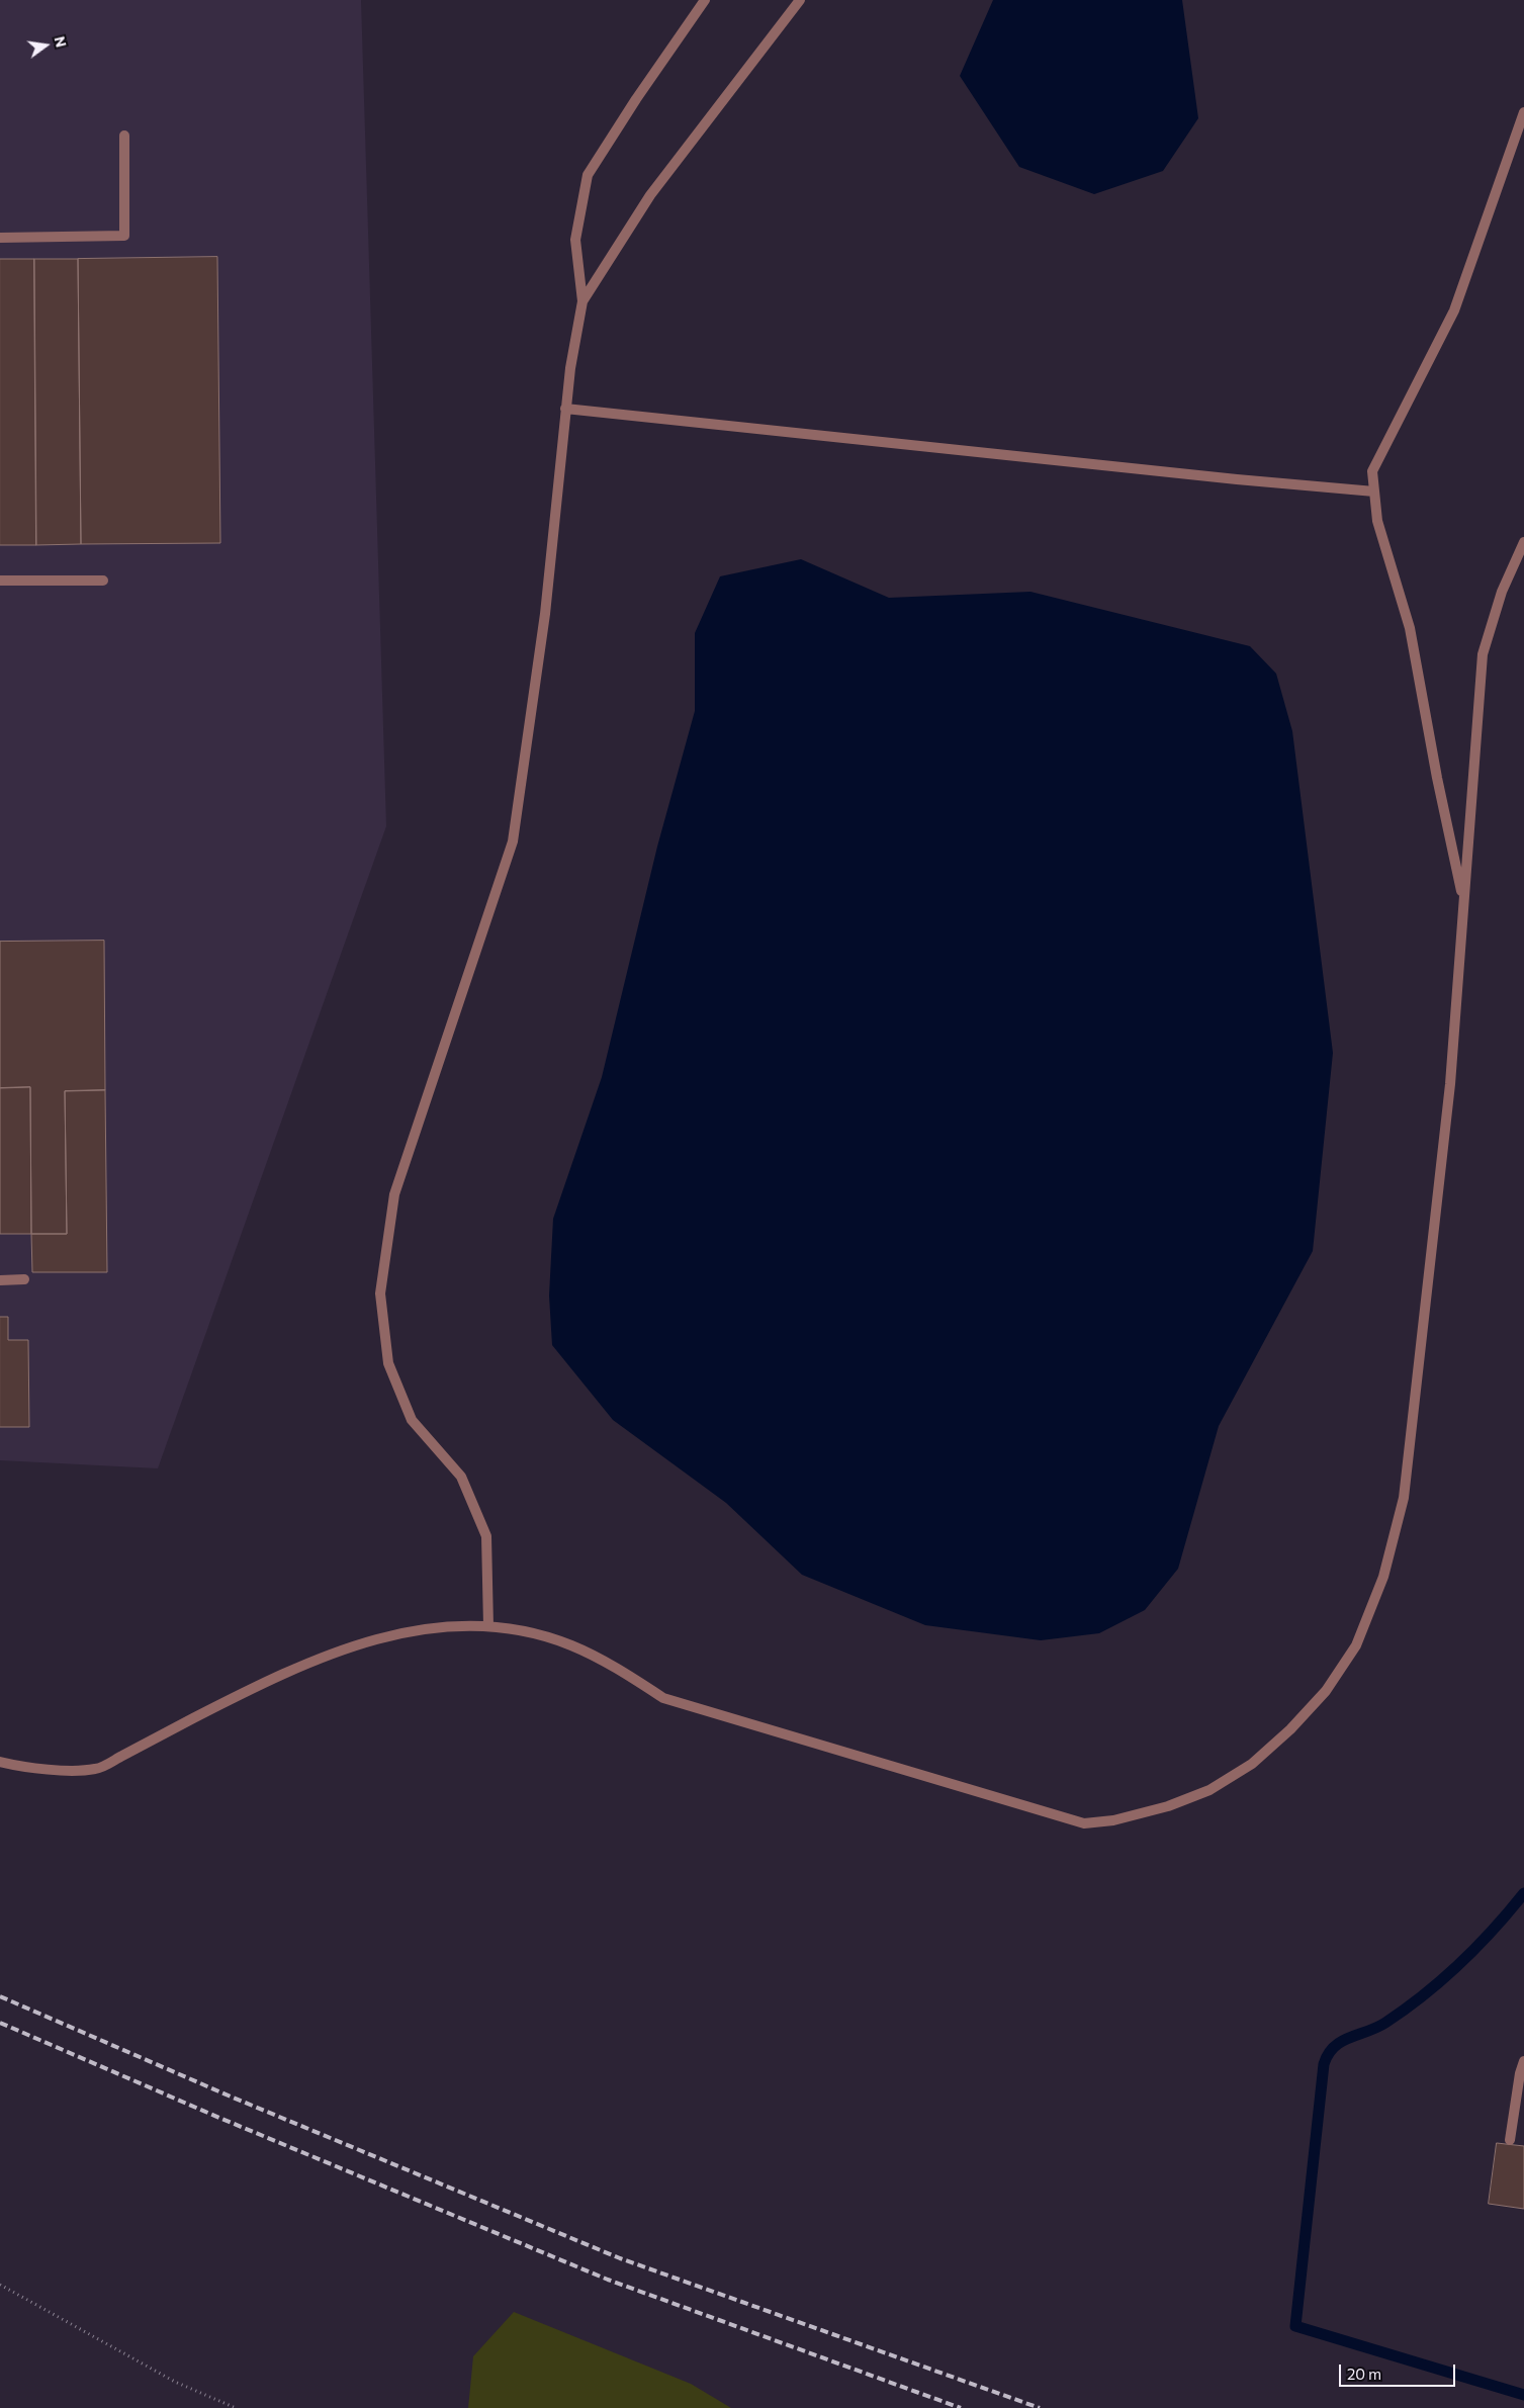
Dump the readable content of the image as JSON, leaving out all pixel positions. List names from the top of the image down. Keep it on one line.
{"scale_bar":"20 m","north":"right"}
